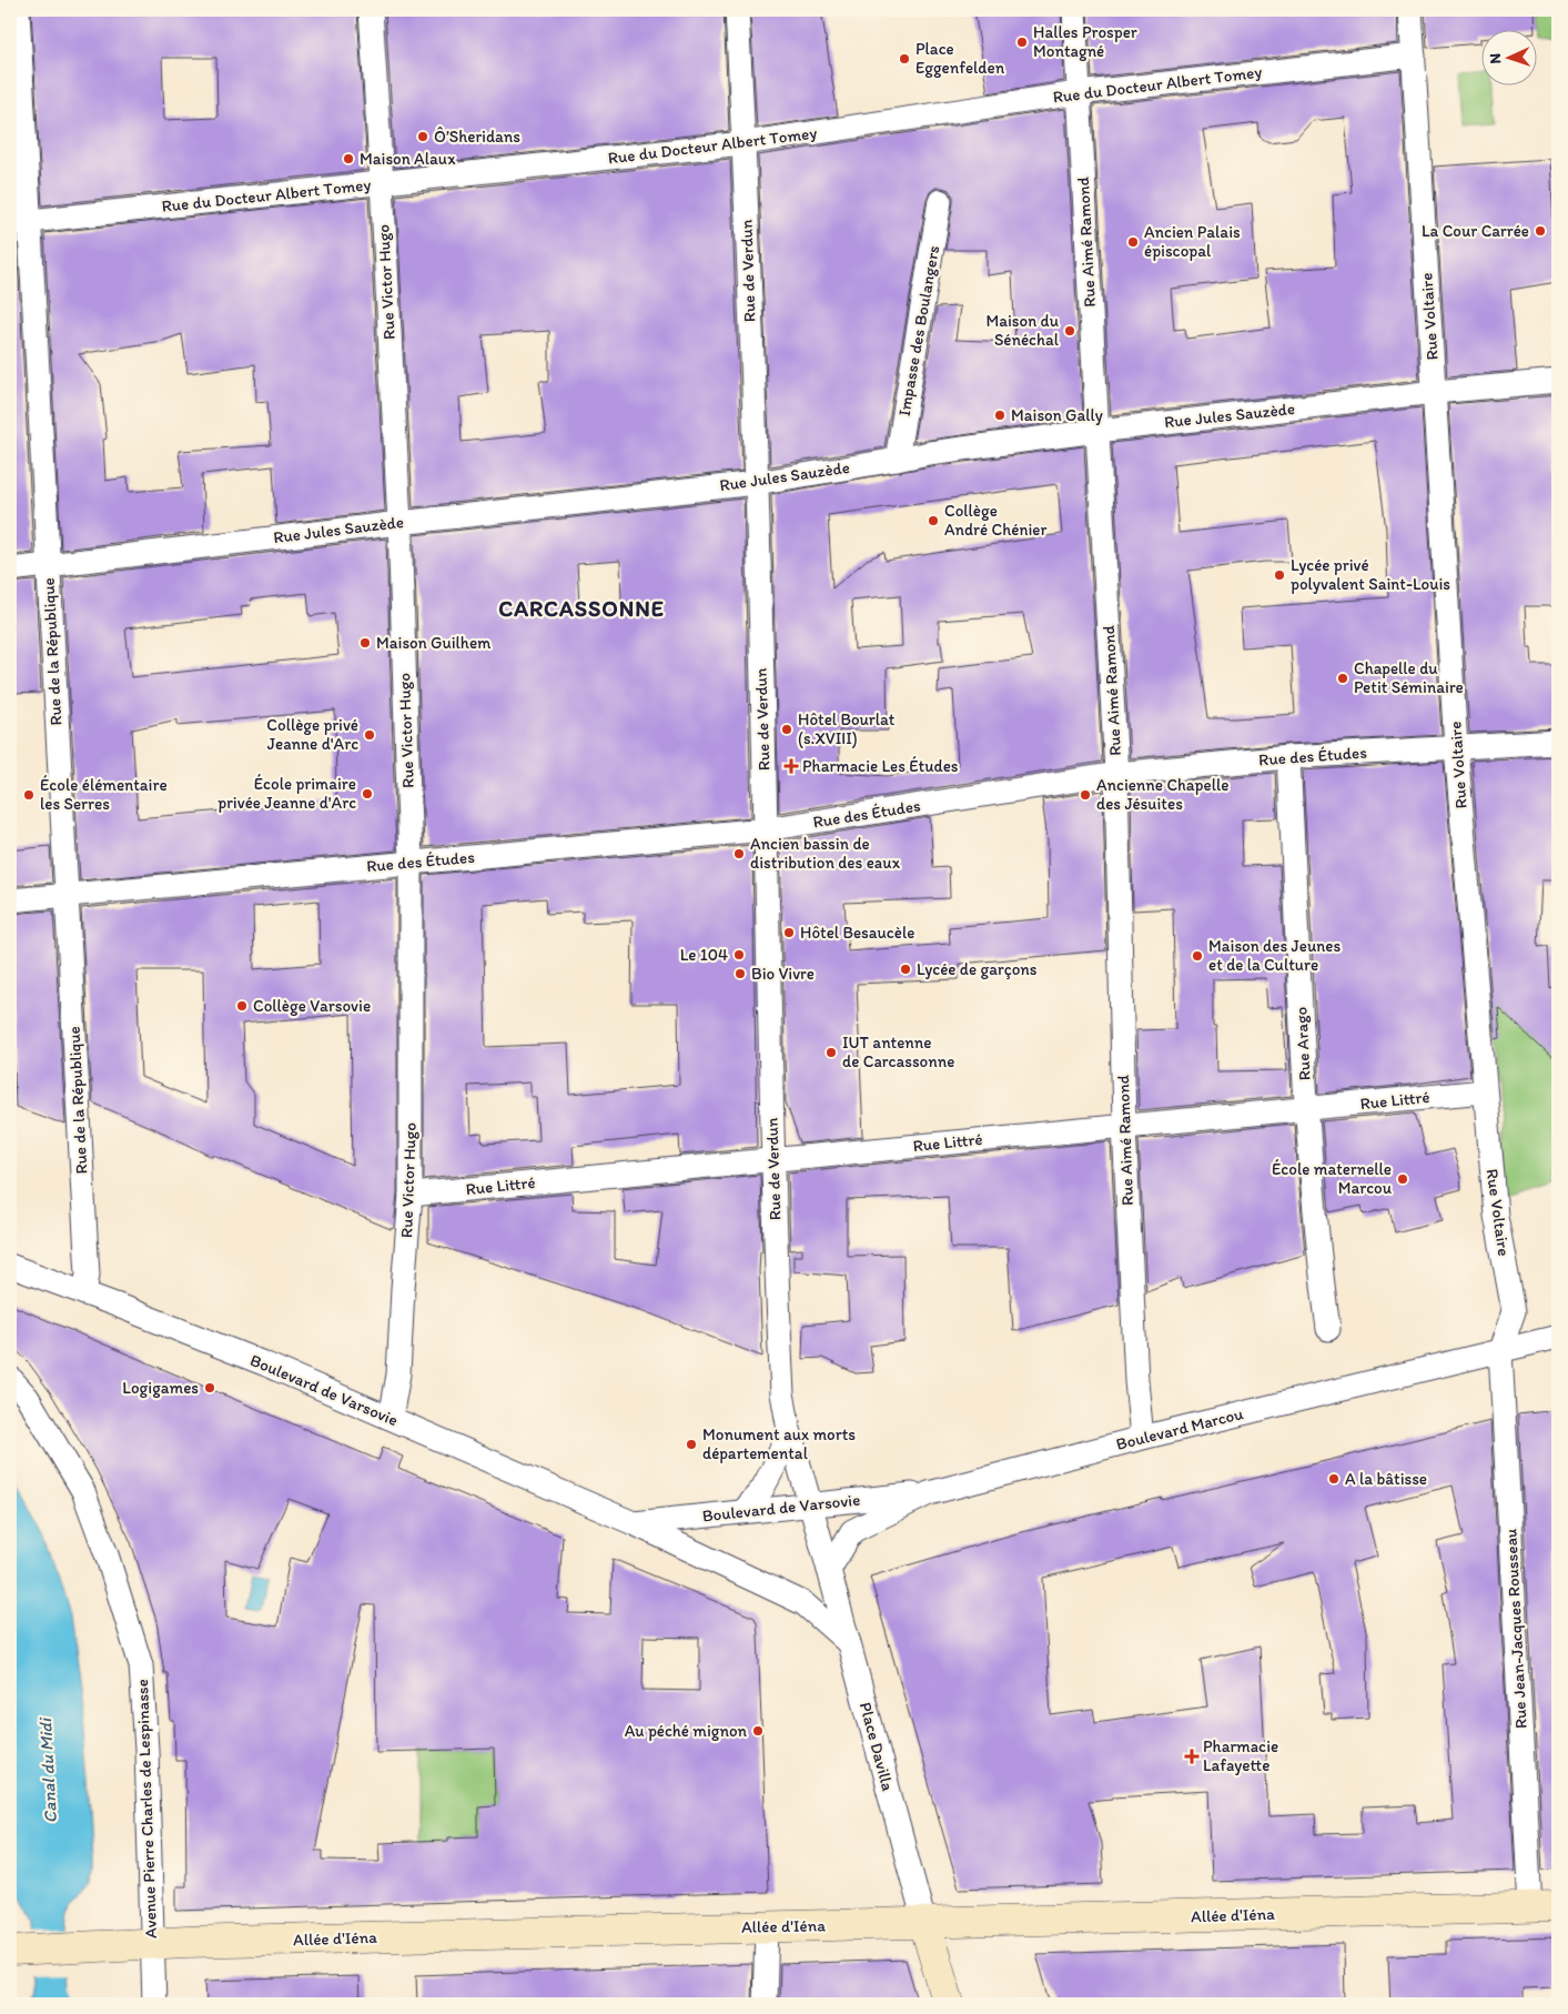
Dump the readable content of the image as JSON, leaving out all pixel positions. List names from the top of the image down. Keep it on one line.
{"streets":{"main road":["Allée d'Iéna"],"street":["Rue du Docteur Albert Tomey","Rue Aimé Ramond","Rue de Verdun","Rue Victor Hugo","Rue Voltaire","Impasse des Boulangers","Rue Jules Sauzède","Rue de la République","Rue des Études","Rue Arago","Rue Littré","Boulevard de Varsovie","Boulevard Marcou","Rue Jean-Jacques Rousseau","Place Davilla","Avenue Pierre Charles de Lespinasse"]},"crossings":[["Rue du Docteur Albert Tomey","Rue Aimé Ramond"],["Rue du Docteur Albert Tomey","Rue de Verdun"],["Rue du Docteur Albert Tomey","Rue Victor Hugo"],["Rue du Docteur Albert Tomey","Rue Voltaire"],["Rue du Docteur Albert Tomey","Rue de la République"],["Rue Aimé Ramond","Rue Jules Sauzède"],["Rue Aimé Ramond","Rue des Études"],["Rue Aimé Ramond","Rue Littré"],["Rue Aimé Ramond","Boulevard Marcou"],["Rue de Verdun","Rue Jules Sauzède"],["Rue de Verdun","Rue des Études"],["Rue de Verdun","Rue Littré"],["Rue de Verdun","Boulevard de Varsovie"],["Rue de Verdun","Boulevard Marcou"],["Rue de Verdun","Place Davilla"],["Rue Victor Hugo","Rue Jules Sauzède"],["Rue Victor Hugo","Rue des Études"],["Rue Victor Hugo","Rue Littré"],["Rue Victor Hugo","Boulevard de Varsovie"],["Rue Voltaire","Rue Jules Sauzède"],["Rue Voltaire","Rue des Études"],["Rue Voltaire","Rue Littré"],["Rue Voltaire","Boulevard Marcou"],["Rue Voltaire","Rue Jean-Jacques Rousseau"],["Impasse des Boulangers","Rue Jules Sauzède"],["Rue Jules Sauzède","Rue de la République"],["Rue de la République","Rue des Études"],["Rue de la République","Boulevard de Varsovie"],["Rue des Études","Rue Arago"],["Rue Arago","Rue Littré"],["Boulevard de Varsovie","Boulevard Marcou"],["Boulevard de Varsovie","Place Davilla"],["Boulevard Marcou","Rue Jean-Jacques Rousseau"],["Boulevard Marcou","Place Davilla"],["Rue Jean-Jacques Rousseau","Allée d'Iéna"],["Place Davilla","Allée d'Iéna"],["Avenue Pierre Charles de Lespinasse","Allée d'Iéna"]],"districts":["CARCASSONNE"],"water":["Canal du Midi"],"places":{"other":["Halles Prosper Montagné","Place Eggenfelden","Ô’Sheridans","Maison Alaux","La Cour Carrée","Ancien Palais épiscopal","Maison du Sénéchal","Maison Gally","Collège André Chénier","Lycée privé polyvalent Saint-Louis","Maison Guilhem","Chapelle du Petit Séminaire","Hôtel Bourlat (s.XVIII)","Collège privé Jeanne d'Arc","École primaire privée Jeanne d'Arc","École élémentaire les Serres","Ancienne Chapelle des Jésuites","Ancien bassin de distribution des eaux","Hôtel Besaucèle","Le 104","Maison des Jeunes et de la Culture","Lycée de garçons","Bio Vivre","Collège Varsovie","IUT antenne de Carcassonne","École maternelle Marcou","Logigames","Monument aux morts départemental","A la bâtisse","Au péché mignon"],"health":["Pharmacie Les Études","Pharmacie Lafayette"]},"north":"left"}
